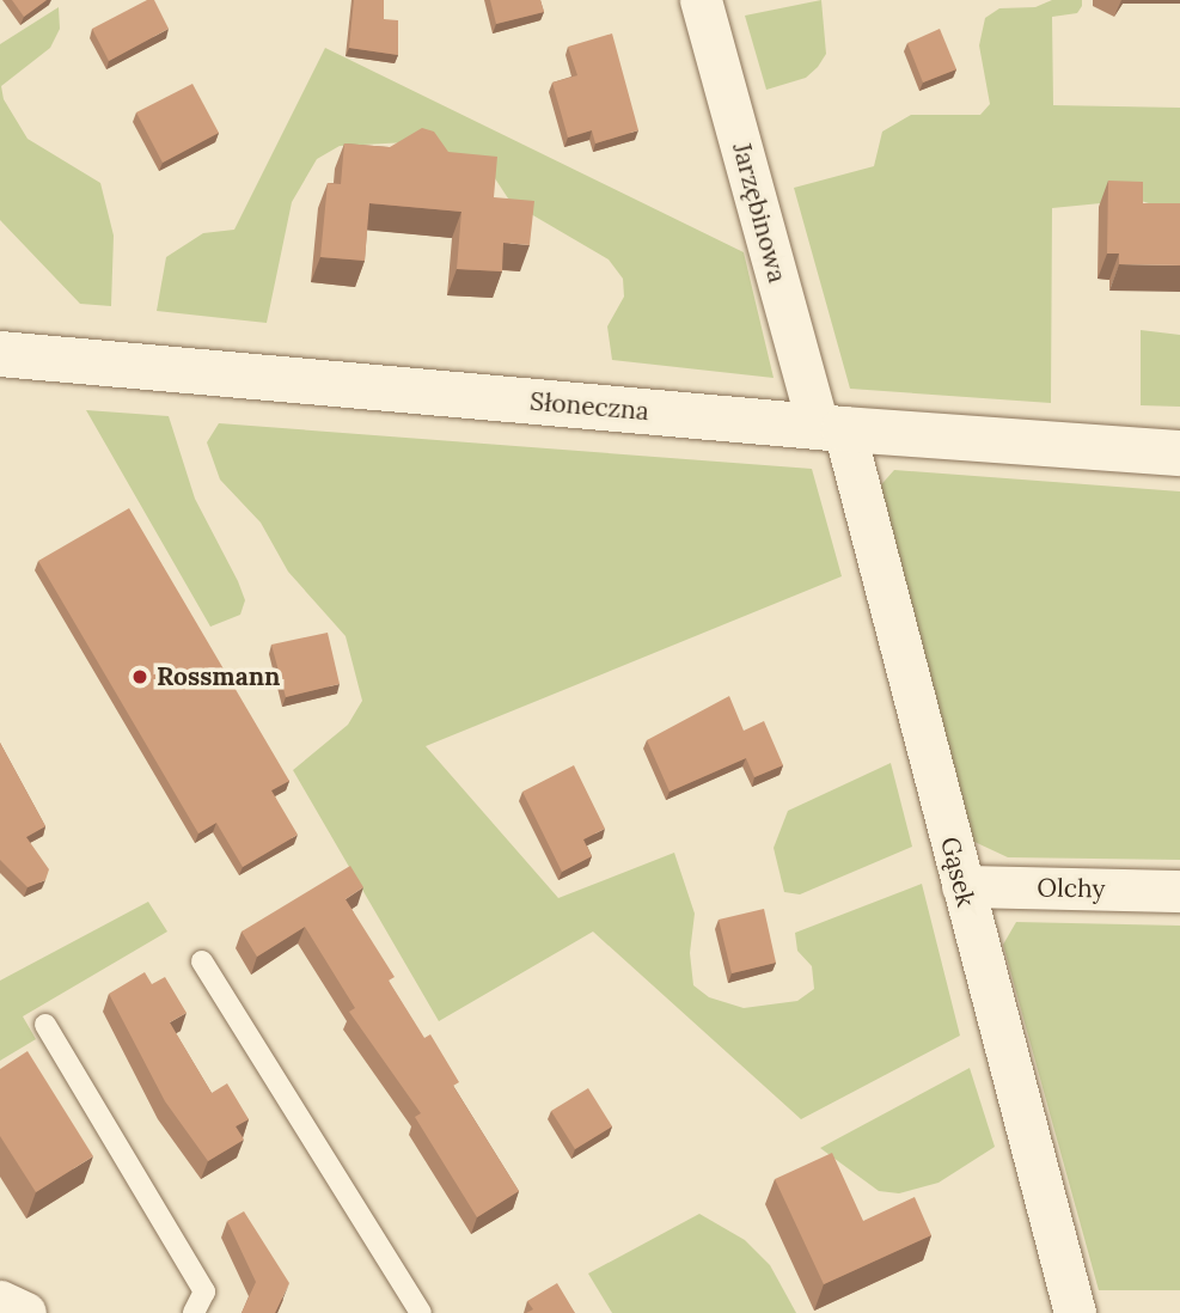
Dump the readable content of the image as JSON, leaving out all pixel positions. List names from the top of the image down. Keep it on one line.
{"streets":{"main road":["Słoneczna"],"street":["Jarzębinowa","Gąsek","Olchy"]},"crossings":[["Jarzębinowa","Słoneczna"],["Jarzębinowa","Gąsek"],["Słoneczna","Gąsek"],["Gąsek","Olchy"]],"places":["Rossmann"]}
